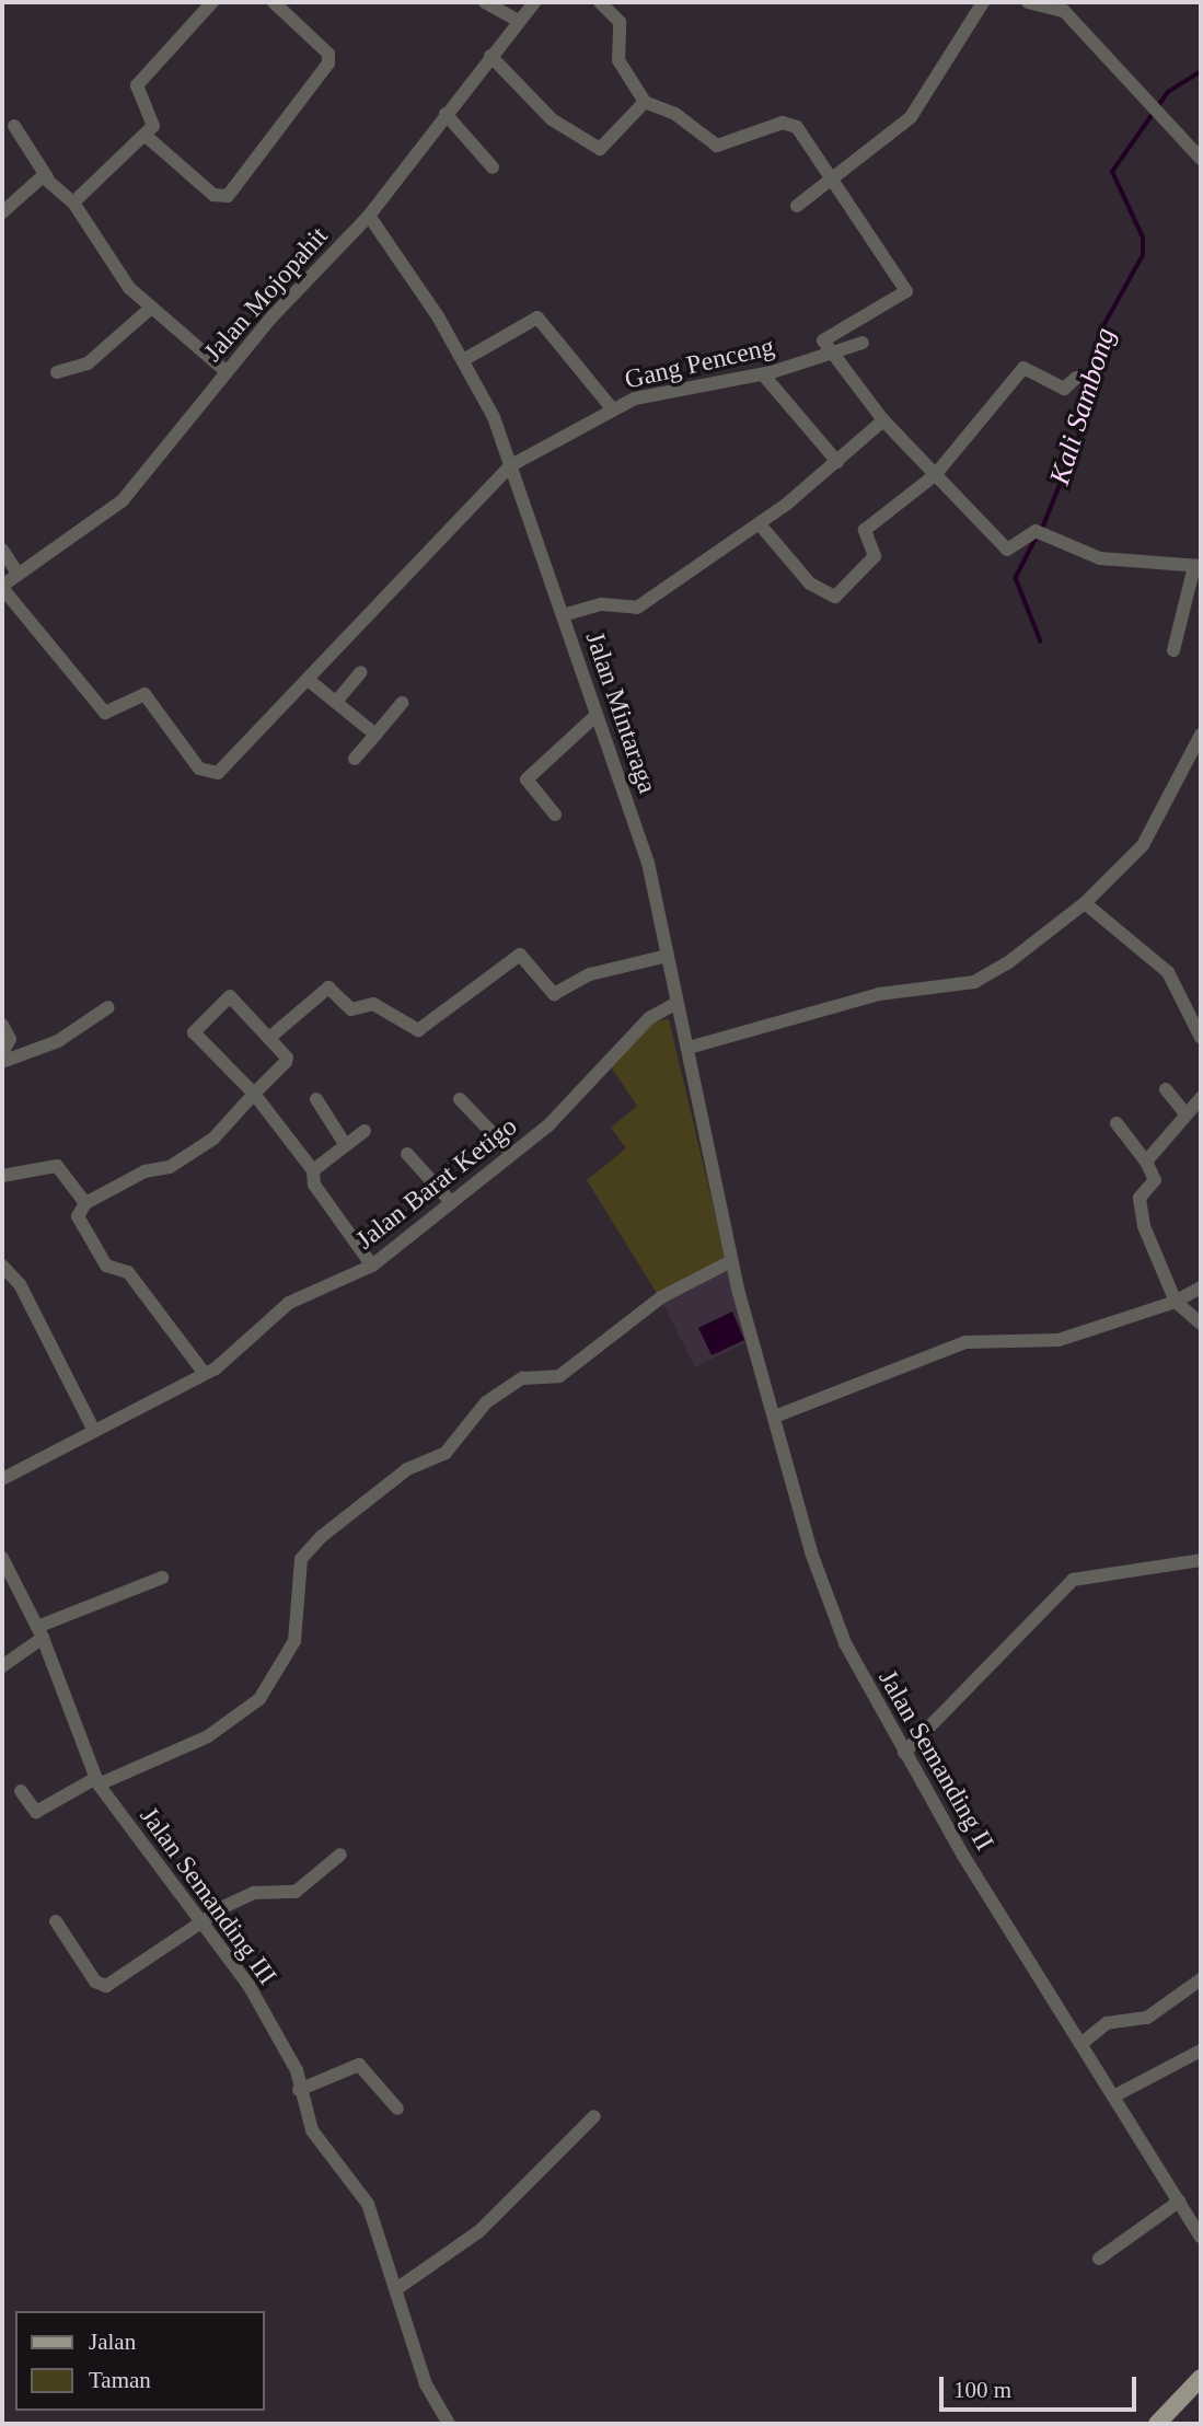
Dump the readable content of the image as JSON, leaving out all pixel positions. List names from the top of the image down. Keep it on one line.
{"streets":{"street":["Jalan Mojopahit","Gang Penceng","Jalan Mintaraga","Jalan Barat Ketigo","Jalan Semanding II","Jalan Semanding III"]},"crossings":[["Jalan Mojopahit","Gang Penceng"],["Jalan Mojopahit","Jalan Mintaraga"],["Gang Penceng","Jalan Mintaraga"],["Jalan Mintaraga","Jalan Barat Ketigo"],["Jalan Mintaraga","Jalan Semanding II"]],"water":["Kali Sambong"],"legend":["Jalan","Taman"],"scale_bar":"100 m"}
